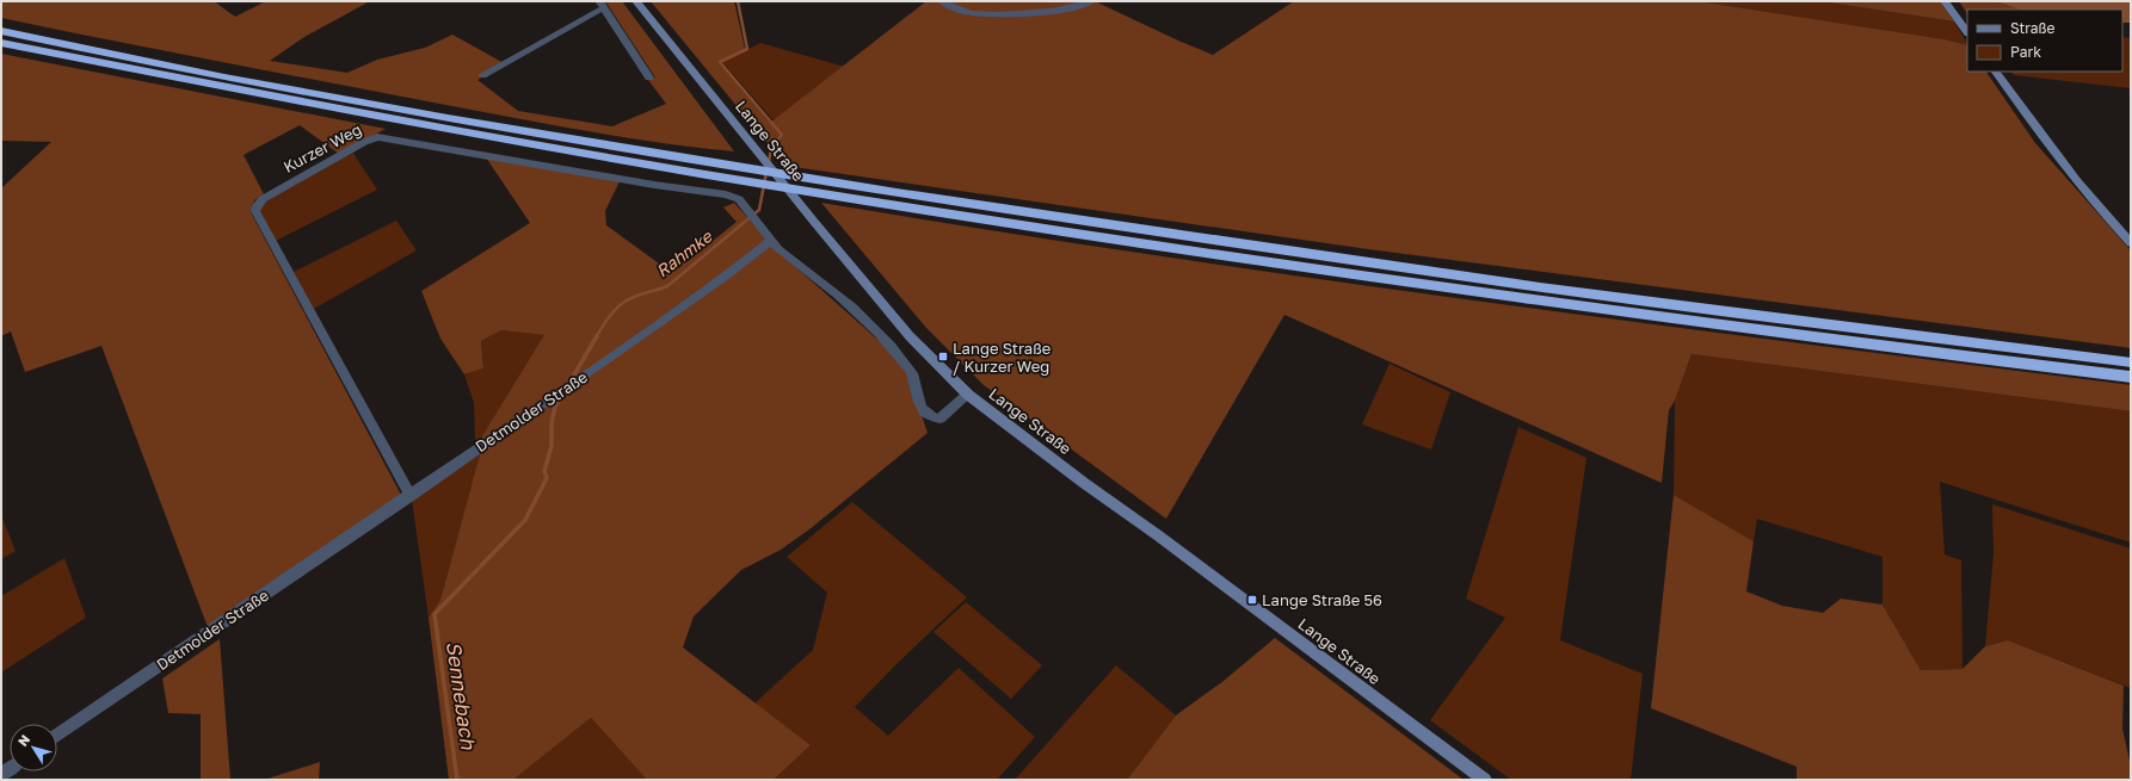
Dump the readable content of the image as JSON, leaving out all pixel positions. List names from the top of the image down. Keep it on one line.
{"streets":{"street":["Lange Straße","Kurzer Weg","Detmolder Straße"]},"crossings":[["Kurzer Weg","Detmolder Straße"]],"water":["Rahmke","Sennebach"],"places":{"transit":["Lange Straße / Kurzer Weg","Lange Straße 56"]},"legend":["Straße","Park"],"north":"top left"}
